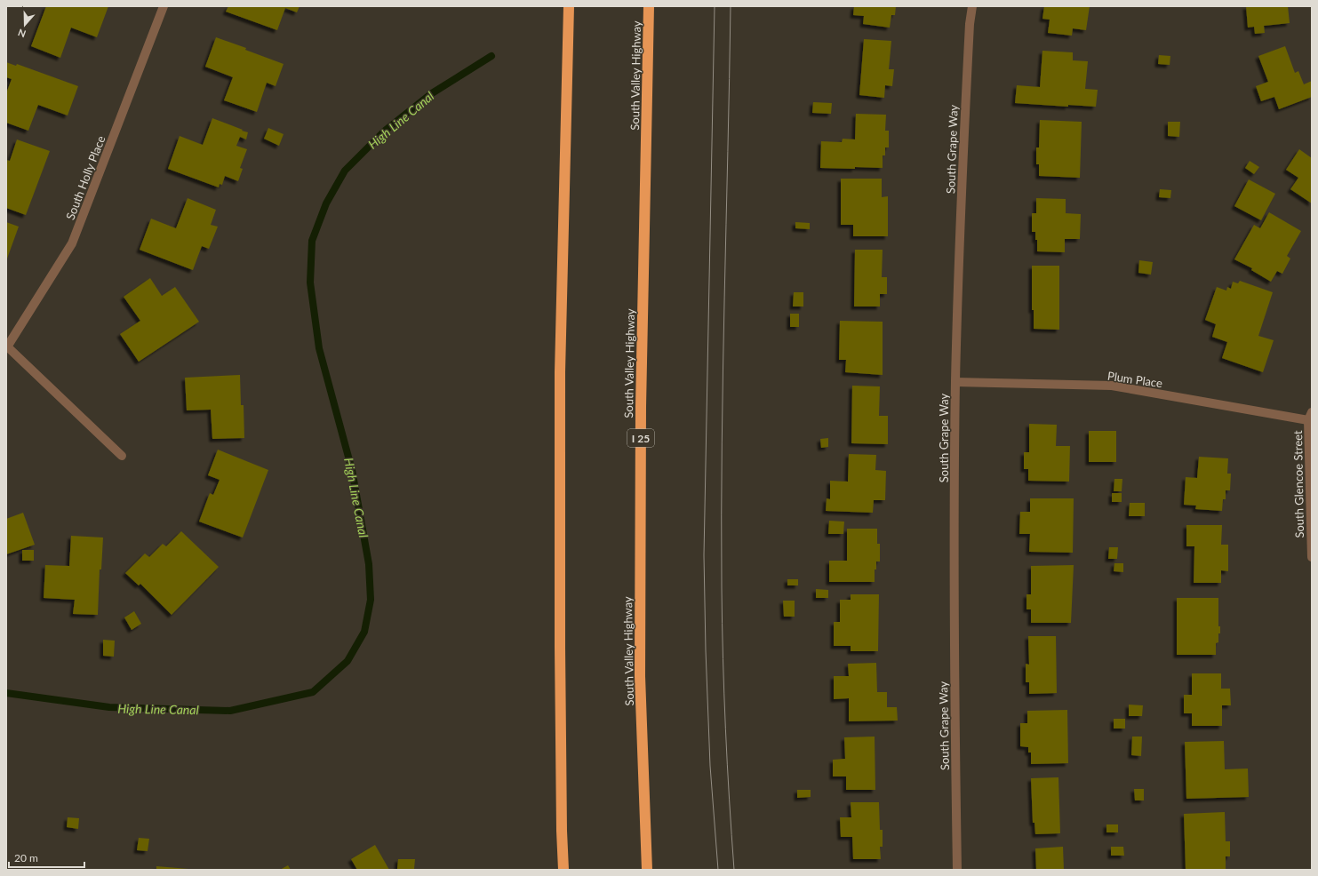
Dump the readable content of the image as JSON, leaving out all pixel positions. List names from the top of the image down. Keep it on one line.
{"streets":{"highway":["South Valley Highway","I 25"],"street":["South Grape Way","South Holly Place","Plum Place","South Glencoe Street"]},"crossings":[["South Grape Way","Plum Place"],["Plum Place","South Glencoe Street"]],"water":["High Line Canal"],"scale_bar":"20 m","north":"bottom"}
